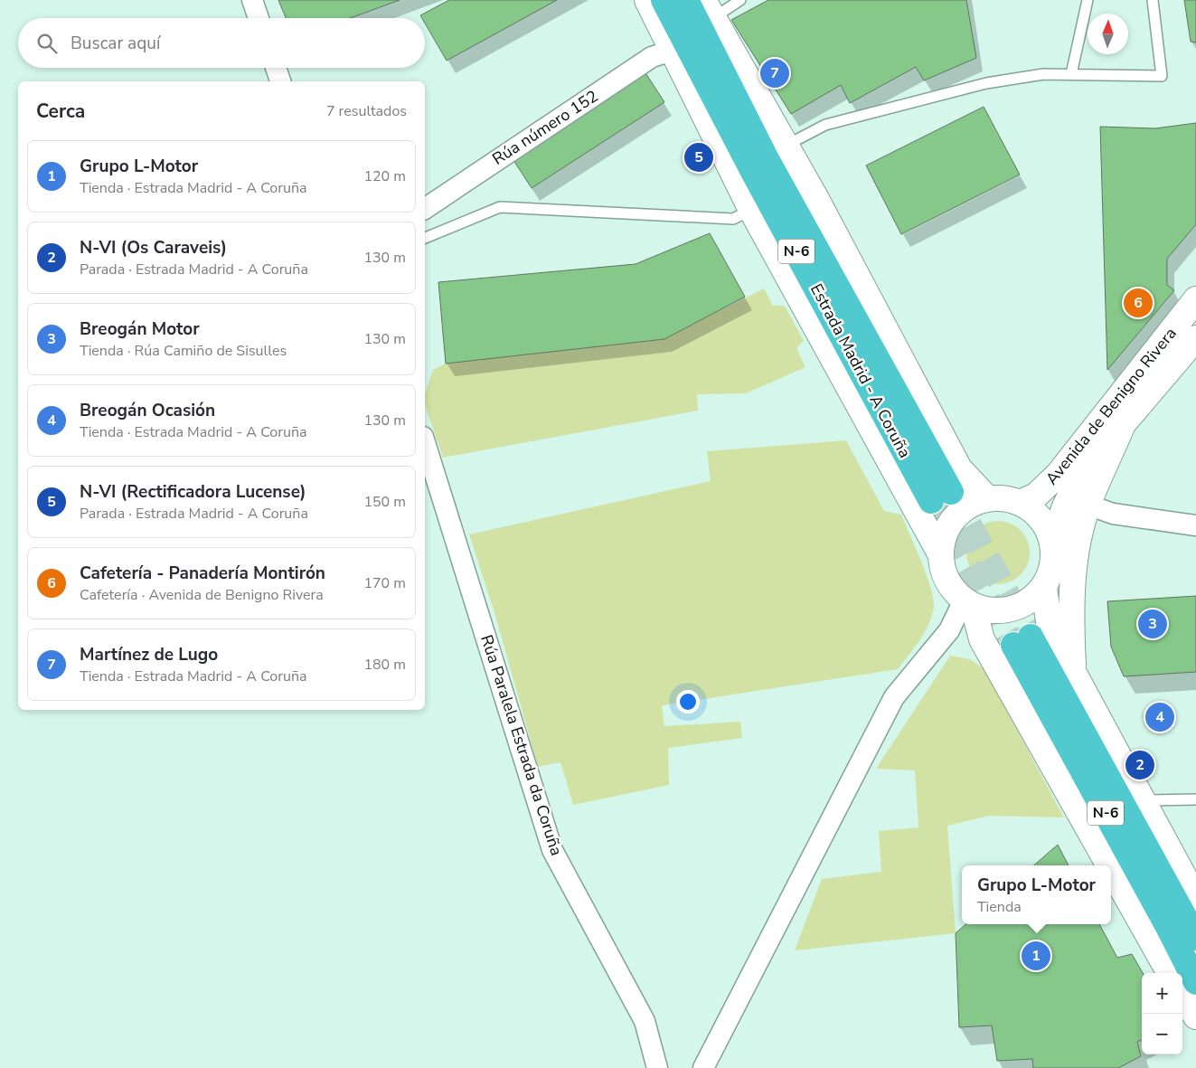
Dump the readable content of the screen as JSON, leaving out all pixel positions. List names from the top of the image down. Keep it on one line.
{"streets":{"highway":["N-6","Estrada Madrid - A Coruña"],"main road":["Avenida de Benigno Rivera"],"street":["Rúa número 152","Rúa Paralela Estrada da Coruña"]},"north":"top","page":{"search":"Buscar aquí","pins":["7","5","6","3","4","2","1"],"heading":["Cerca","7 resultados"],"list":[{"mark":"1","name":"Grupo L-Motor","note":"Tienda · Estrada Madrid - A Coruña","value":"120 m"},{"mark":"2","name":"N-VI (Os Caraveis)","note":"Parada · Estrada Madrid - A Coruña","value":"130 m"},{"mark":"3","name":"Breogán Motor","note":"Tienda · Rúa Camiño de Sisulles","value":"130 m"},{"mark":"4","name":"Breogán Ocasión","note":"Tienda · Estrada Madrid - A Coruña","value":"130 m"},{"mark":"5","name":"N-VI (Rectificadora Lucense)","note":"Parada · Estrada Madrid - A Coruña","value":"150 m"},{"mark":"6","name":"Cafetería - Panadería Montirón","note":"Cafetería · Avenida de Benigno Rivera","value":"170 m"},{"mark":"7","name":"Martínez de Lugo","note":"Tienda · Estrada Madrid - A Coruña","value":"180 m"}],"popup":["Grupo L-Motor","Tienda"],"map_buttons":["+","−"]}}
